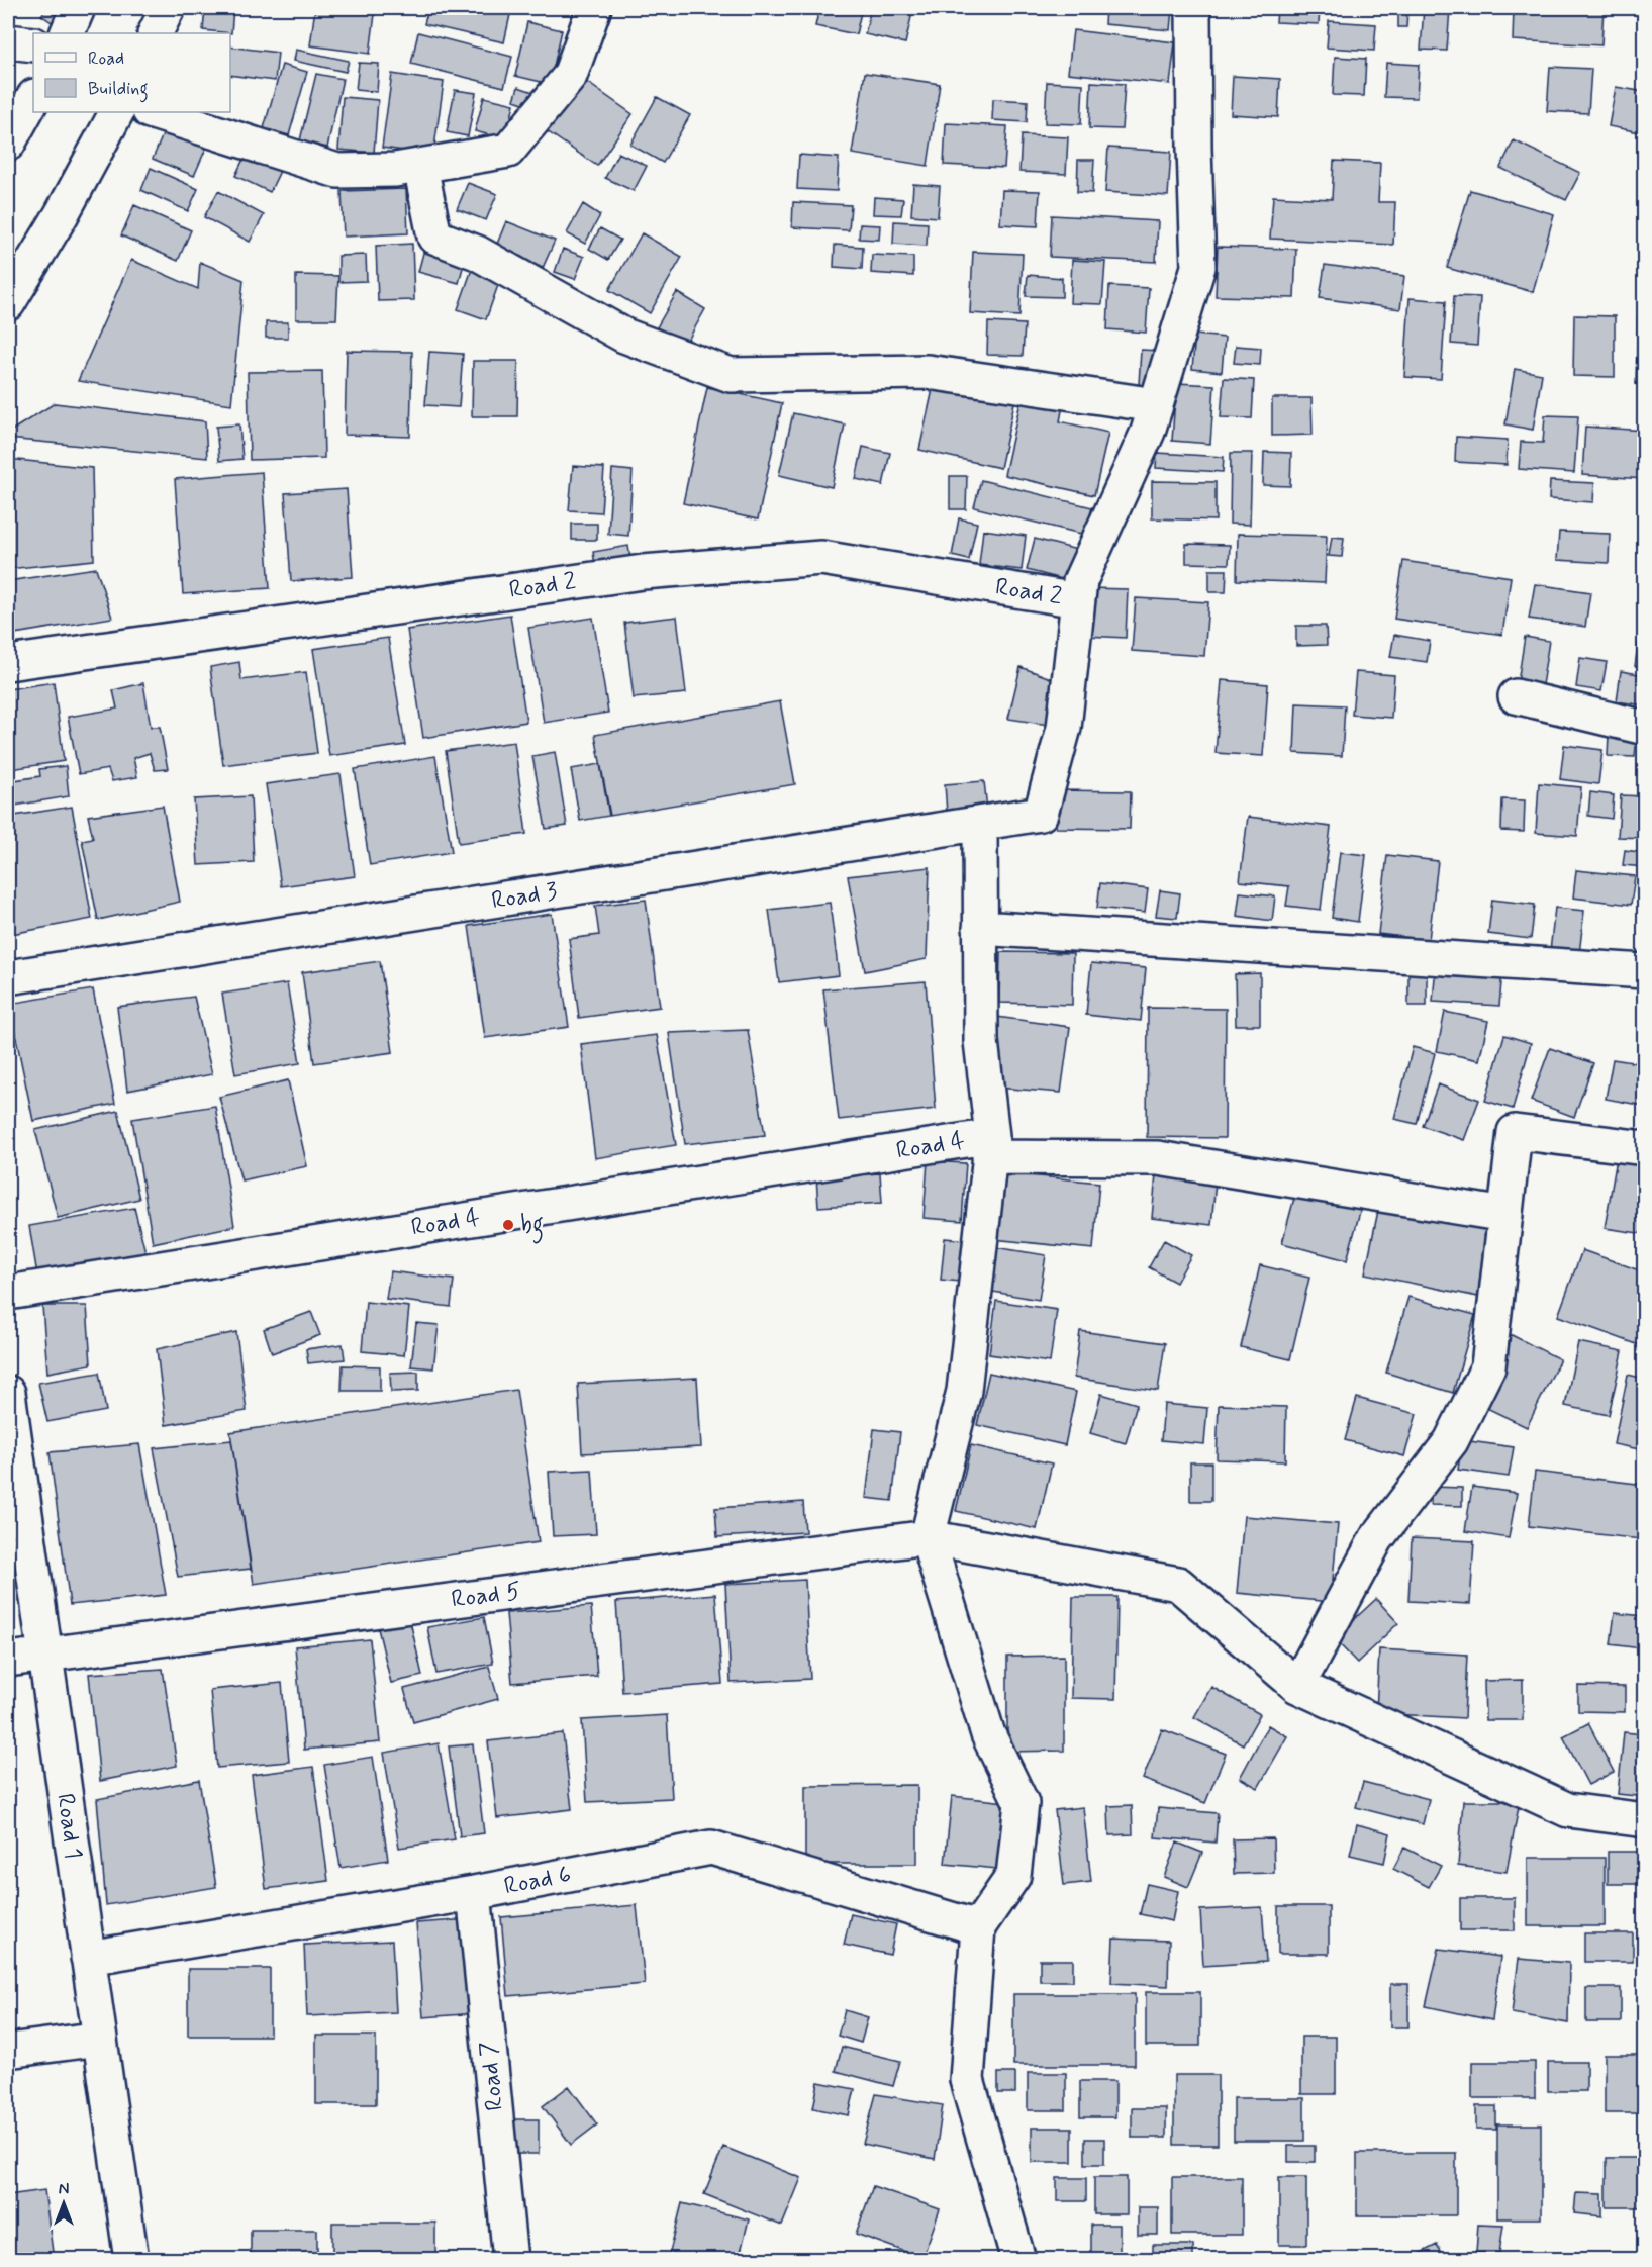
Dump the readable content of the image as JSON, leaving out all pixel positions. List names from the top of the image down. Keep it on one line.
{"streets":{"main road":["Road 2","Road 3","Road 4","Road 5","Road 1","Road 6","Road 7"]},"crossings":[["Road 2","Road 3"],["Road 5","Road 1"],["Road 1","Road 6"],["Road 6","Road 7"]],"places":["bg"],"legend":["Road","Building"],"north":"top"}
